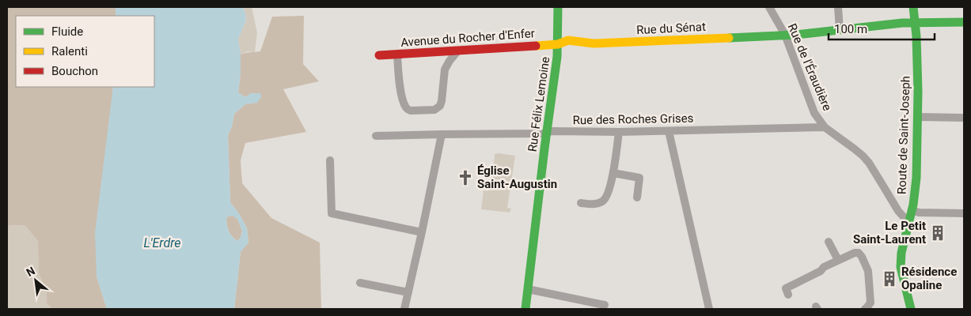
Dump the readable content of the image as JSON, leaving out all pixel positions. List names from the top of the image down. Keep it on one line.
{"streets":{"street":["Rue du Sénat","Avenue du Rocher d'Enfer","Rue de l'Éraudière","Rue Félix Lemoine","Rue des Roches Grises","Route de Saint-Joseph"]},"crossings":[["Rue du Sénat","Avenue du Rocher d'Enfer"],["Rue du Sénat","Rue de l'Éraudière"],["Rue du Sénat","Rue Félix Lemoine"],["Rue du Sénat","Route de Saint-Joseph"],["Avenue du Rocher d'Enfer","Rue Félix Lemoine"],["Rue de l'Éraudière","Rue des Roches Grises"],["Rue de l'Éraudière","Route de Saint-Joseph"],["Rue Félix Lemoine","Rue des Roches Grises"]],"water":["L'Erdre"],"places":{"church":["Église Saint-Augustin"],"building":["Le Petit Saint-Laurent","Résidence Opaline"]},"legend":["Fluide","Ralenti","Bouchon"],"scale_bar":"100 m","north":"top left"}
